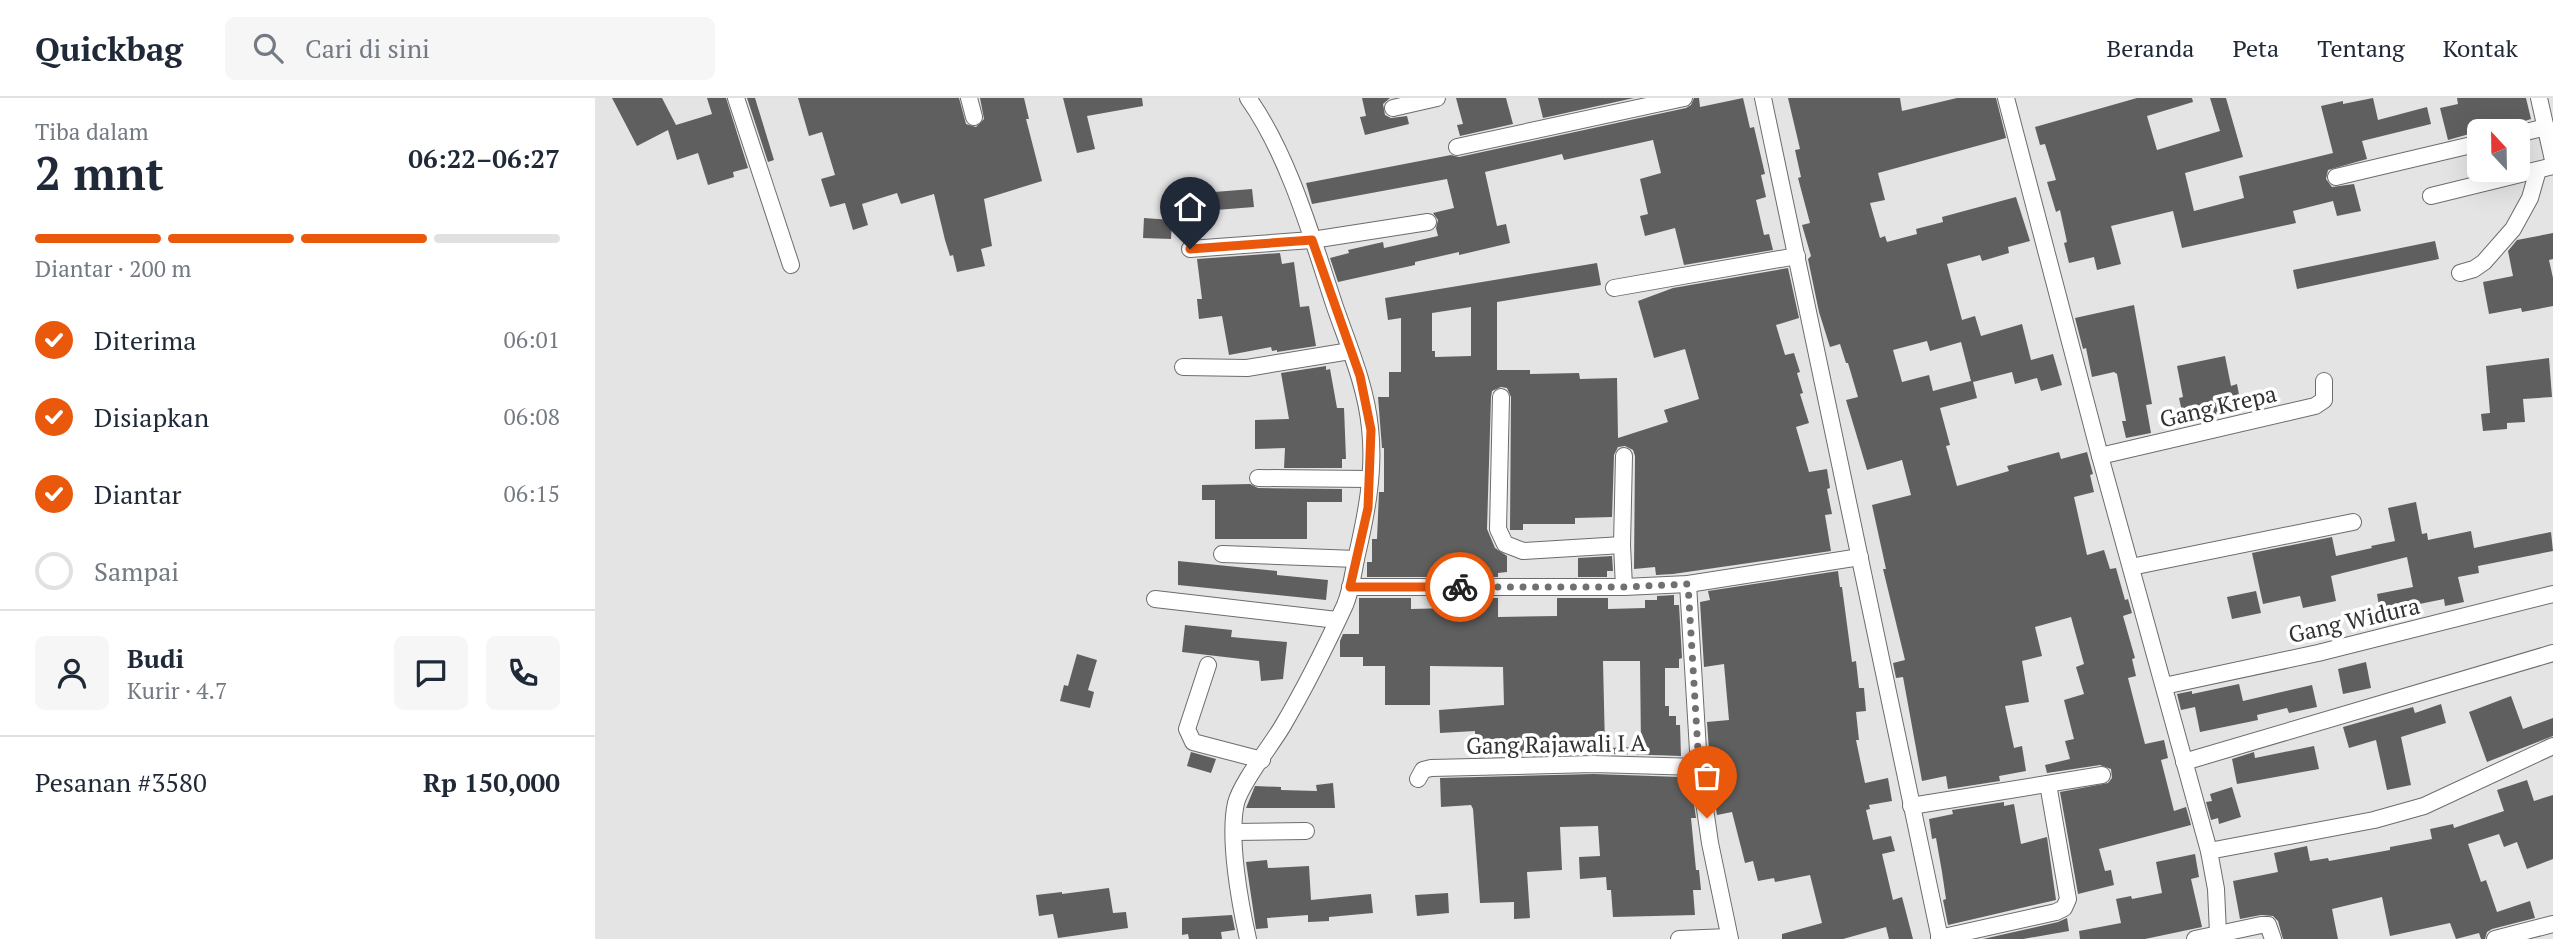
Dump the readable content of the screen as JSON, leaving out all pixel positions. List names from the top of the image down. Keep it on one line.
{"streets":{"street":["Gang Krepa","Gang Widura","Gang Rajawali I A"]},"north":"top","page":{"header":"Quickbag","search":"Cari di sini","nav":["Beranda","Peta","Tentang","Kontak"],"heading":["2 mnt","Tiba dalam","06:22–06:27"],"panel":["Budi","Kurir · 4.7","Pesanan #3580","Rp 150,000"],"bar":"Diantar · 200 m","list":[["Diterima","06:01"],["Disiapkan","06:08"],["Diantar","06:15"],"Sampai"]}}
